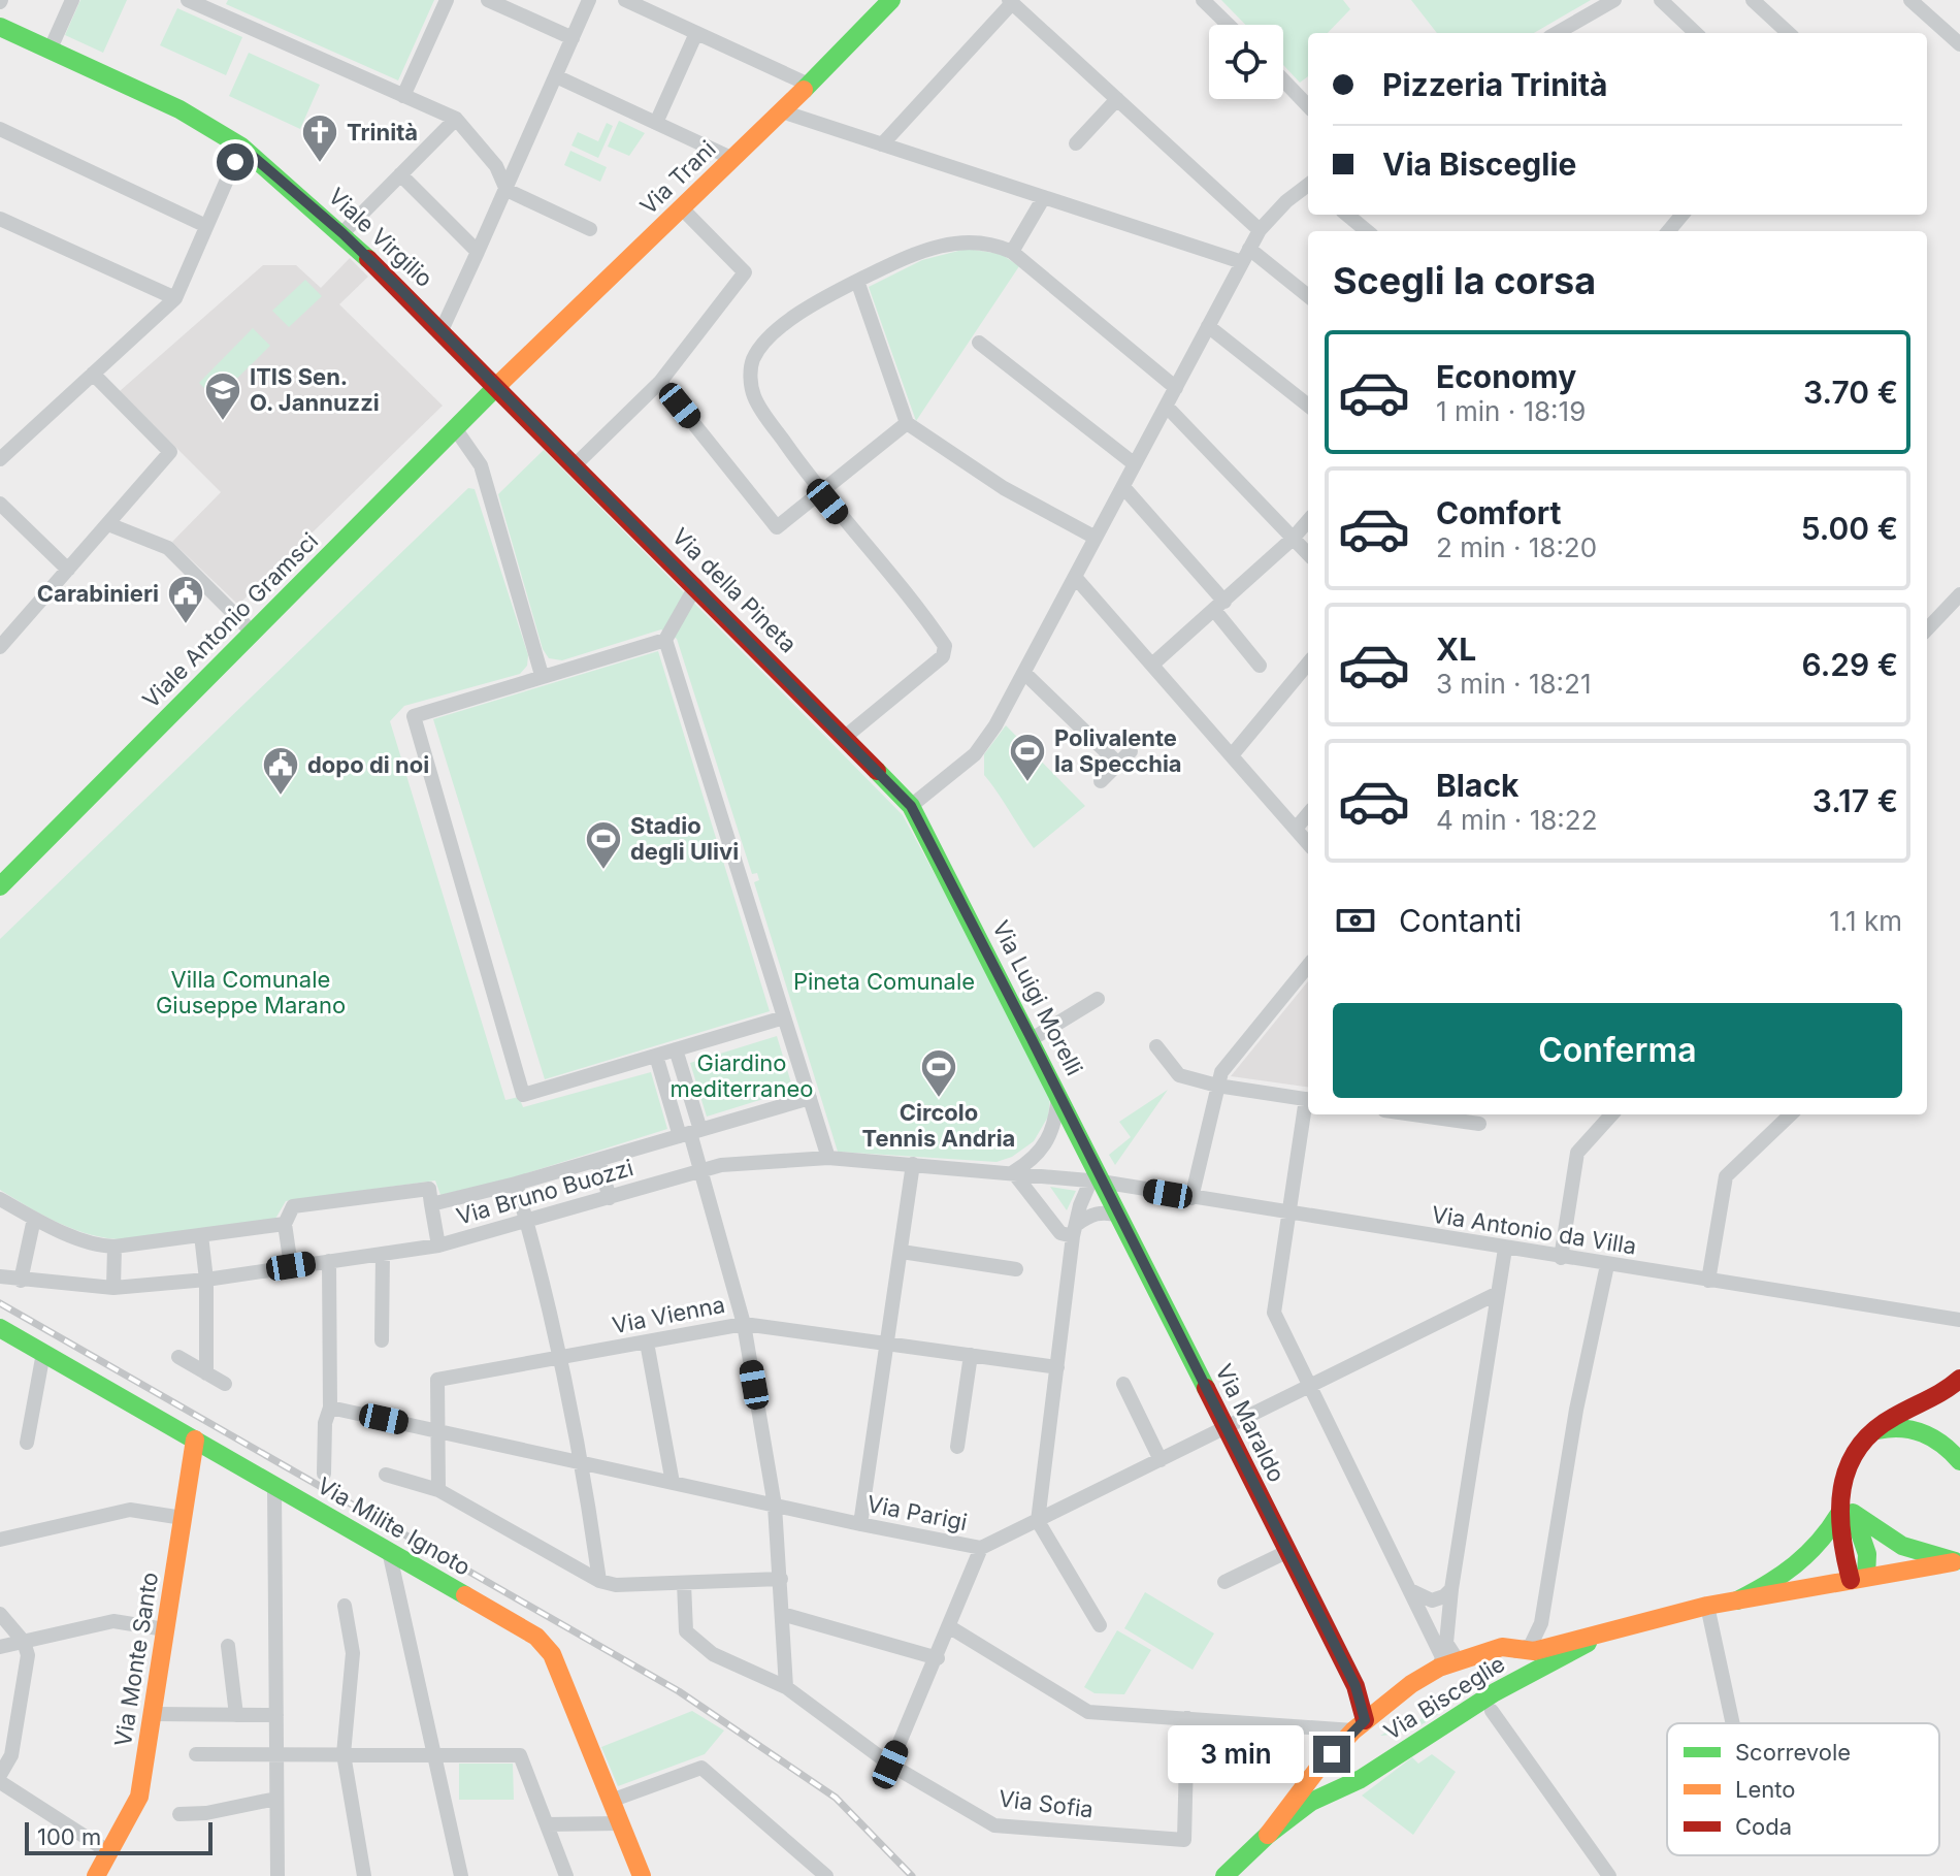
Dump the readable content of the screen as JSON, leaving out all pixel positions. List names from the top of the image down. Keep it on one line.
{"streets":{"street":["Via Trani","Viale Virgilio","Via della Pineta","Viale Antonio Gramsci","Via Luigi Morelli","Via Bruno Buozzi","Via Antonio da Villa","Via Vienna","Via Maraldo","Via Parigi","Via Milite Ignoto","Via Monte Santo","Via Bisceglie","Via Sofia"]},"crossings":[["Via Trani","Viale Virgilio"],["Via Trani","Via della Pineta"],["Via Trani","Viale Antonio Gramsci"],["Viale Virgilio","Via della Pineta"],["Viale Virgilio","Viale Antonio Gramsci"],["Via della Pineta","Viale Antonio Gramsci"],["Via della Pineta","Via Luigi Morelli"],["Via Luigi Morelli","Via Bruno Buozzi"],["Via Luigi Morelli","Via Antonio da Villa"],["Via Luigi Morelli","Via Maraldo"],["Via Bruno Buozzi","Via Antonio da Villa"],["Via Bruno Buozzi","Via Maraldo"],["Via Antonio da Villa","Via Maraldo"],["Via Vienna","Via Parigi"],["Via Maraldo","Via Parigi"],["Via Maraldo","Via Bisceglie"],["Via Milite Ignoto","Via Monte Santo"]],"parks":["Villa Comunale Giuseppe Marano","Pineta Comunale","Giardino mediterraneo"],"places":{"church":["Trinità"],"school or university":["ITIS Sen. O. Jannuzzi"],"public building":["Carabinieri","dopo di noi"],"sports":["Polivalente la Specchia","Stadio degli Ulivi","Circolo Tennis Andria"]},"legend":["Scorrevole","Lento","Coda"],"scale_bar":"100 m","page":{"banner":["Pizzeria Trinità","Via Bisceglie"],"heading":"Scegli la corsa","list":[{"name":"Economy","note":"1 min · 18:19","value":"3.70 €"},{"name":"Comfort","note":"2 min · 18:20","value":"5.00 €"},{"name":"XL","note":"3 min · 18:21","value":"6.29 €"},{"name":"Black","note":"4 min · 18:22","value":"3.17 €"}],"pay":["Contanti","1.1 km"],"buttons":"Conferma","bubble":"3 min","scale":"100 m"}}
